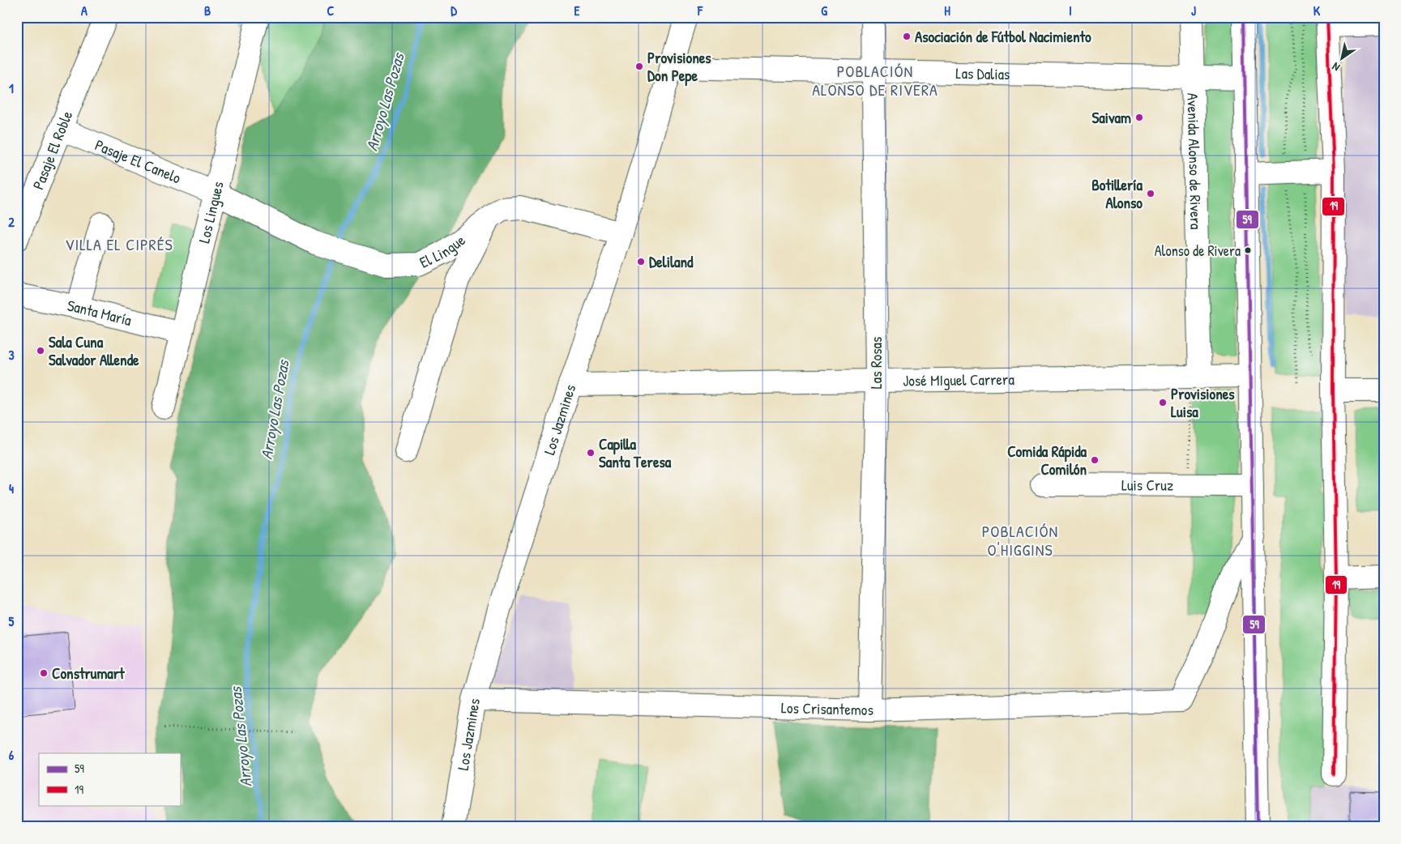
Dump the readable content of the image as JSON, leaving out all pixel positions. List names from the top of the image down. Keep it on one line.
{"streets":{"main road":["Las Dalias","Pasaje El Roble","Avenida Alonso de Rivera","Pasaje El Canelo","Los Lingues","El Lingue","Santa María","Las Rosas","José MIguel Carrera","Los Jazmines","Luis Cruz","Los Crisantemos"]},"crossings":[["Las Dalias","Avenida Alonso de Rivera"],["Las Dalias","Las Rosas"],["Las Dalias","Los Jazmines"],["Pasaje El Roble","Pasaje El Canelo"],["Avenida Alonso de Rivera","José MIguel Carrera"],["Pasaje El Canelo","Los Lingues"],["Pasaje El Canelo","El Lingue"],["Los Lingues","El Lingue"],["Los Lingues","Santa María"],["El Lingue","Los Jazmines"],["Las Rosas","José MIguel Carrera"],["Las Rosas","Los Crisantemos"],["José MIguel Carrera","Los Jazmines"],["Los Jazmines","Los Crisantemos"]],"districts":["POBLACIÓN ALONSO DE RIVERA","VILLA EL CIPRÉS","POBLACIÓN O'HIGGINS"],"water":["Arroyo Las Pozas"],"places":["Asociación de Fútbol Nacimiento","Provisiones Don Pepe","Saivam","Botillería Alonso","Alonso de Rivera","Deliland","Sala Cuna Salvador Allende","Provisiones Luisa","Capilla Santa Teresa","Comida Rápida Comilón","Construmart"],"lines":["transit line 59","transit line 19"],"legend":["59","19"],"north":"bottom left","grid":{"columns":["A","B","C","D","E","F","G","H","I","J","K"],"rows":["1","2","3","4","5","6"]}}
